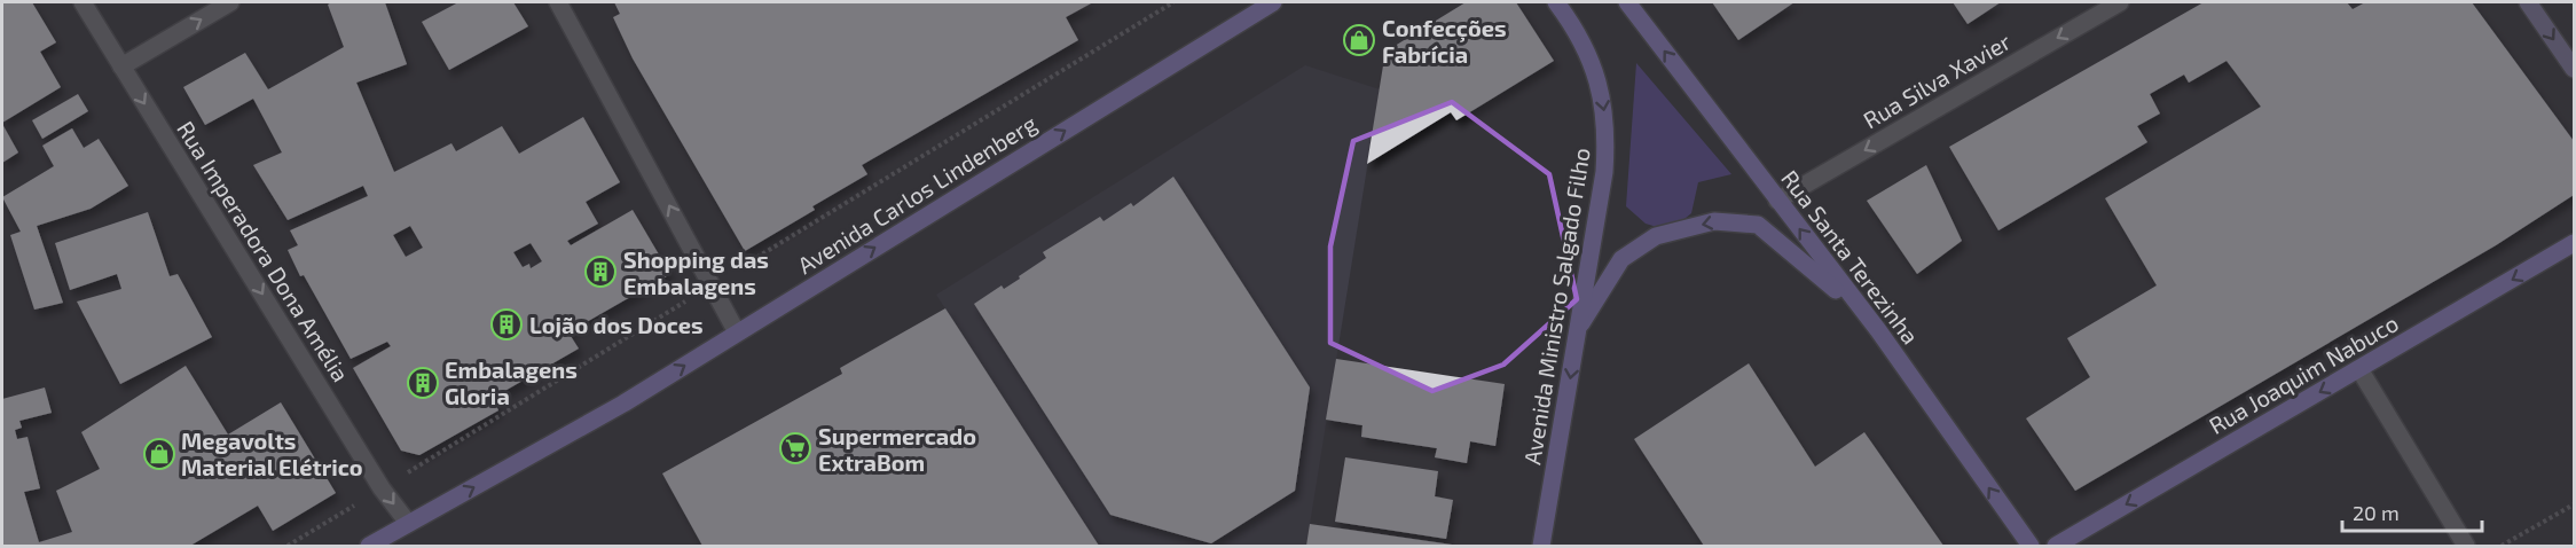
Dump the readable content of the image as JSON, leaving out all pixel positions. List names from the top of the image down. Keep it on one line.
{"streets":{"main road":["Avenida Carlos Lindenberg","Rua Santa Terezinha","Avenida Ministro Salgado Filho","Rua Joaquim Nabuco"],"street":["Rua Silva Xavier","Rua Imperadora Dona Amélia"]},"crossings":[["Rua Silva Xavier","Rua Santa Terezinha"],["Avenida Carlos Lindenberg","Rua Imperadora Dona Amélia"]],"one_way":["Rua Silva Xavier","Avenida Carlos Lindenberg","Rua Imperadora Dona Amélia","Rua Santa Terezinha","Avenida Ministro Salgado Filho","Rua Joaquim Nabuco"],"places":{"shop":["Confecções Fabrícia","Megavolts Material Elétrico"],"building":["Shopping das Embalagens","Lojão dos Doces","Embalagens Gloria"],"supermarket":["Supermercado ExtraBom"]},"scale_bar":"20 m"}
